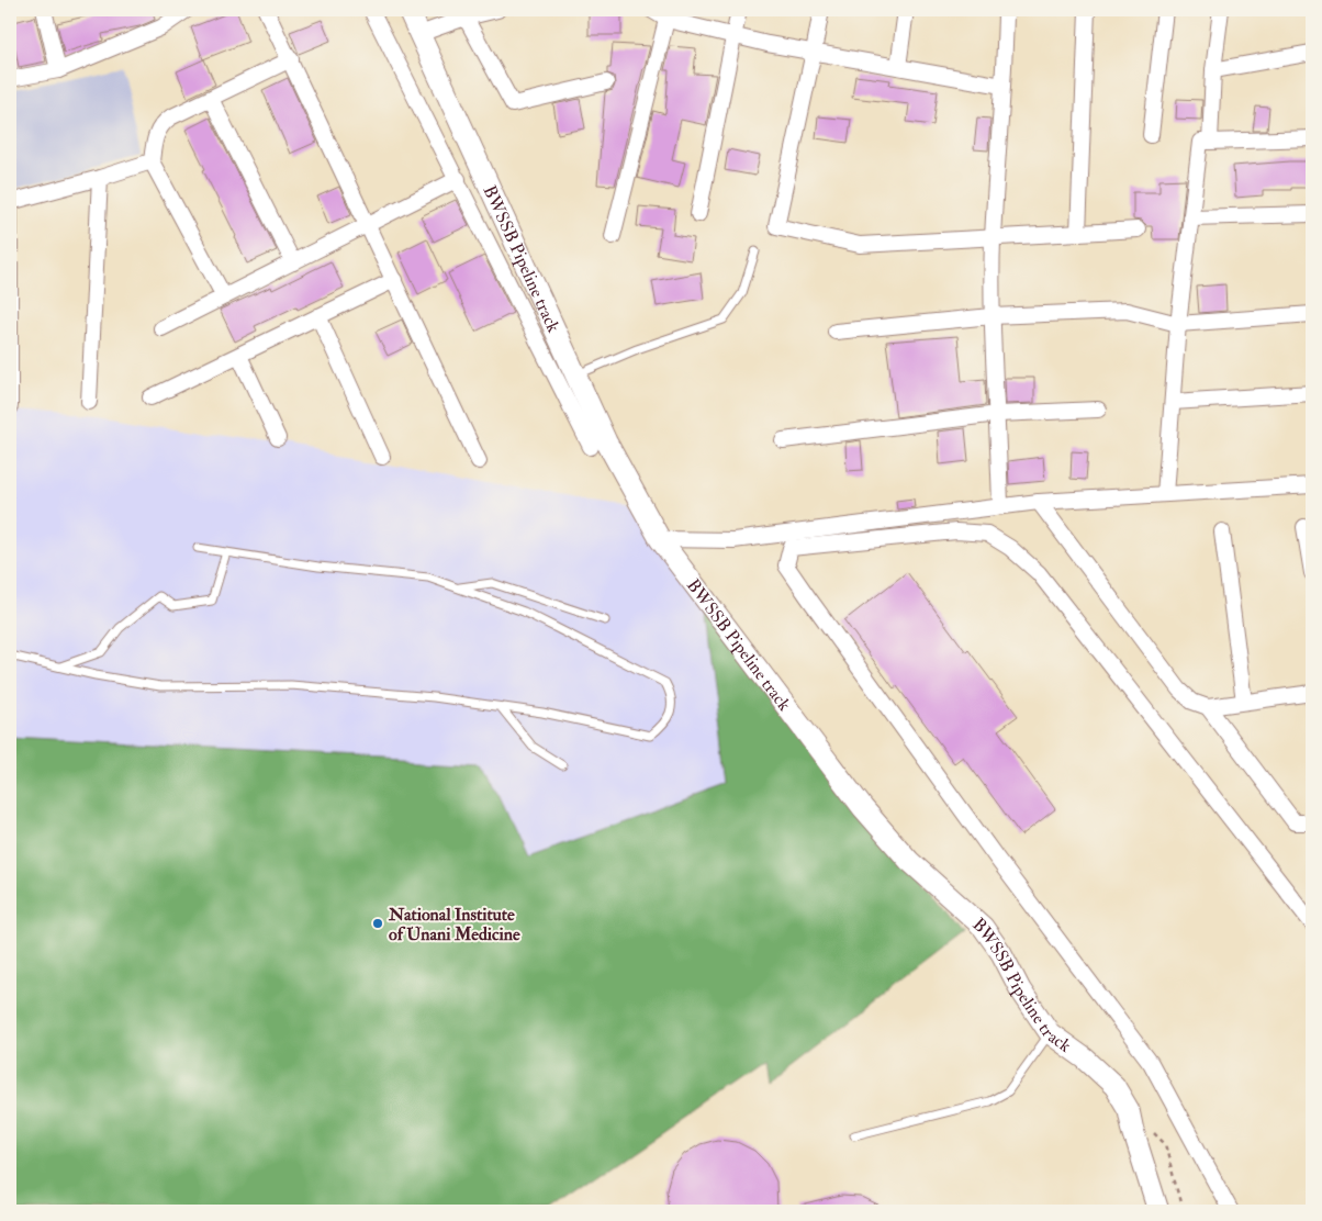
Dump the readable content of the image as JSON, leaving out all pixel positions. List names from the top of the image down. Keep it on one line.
{"streets":{"street":["BWSSB Pipeline track"]},"places":["National Institute of Unani Medicine"]}
